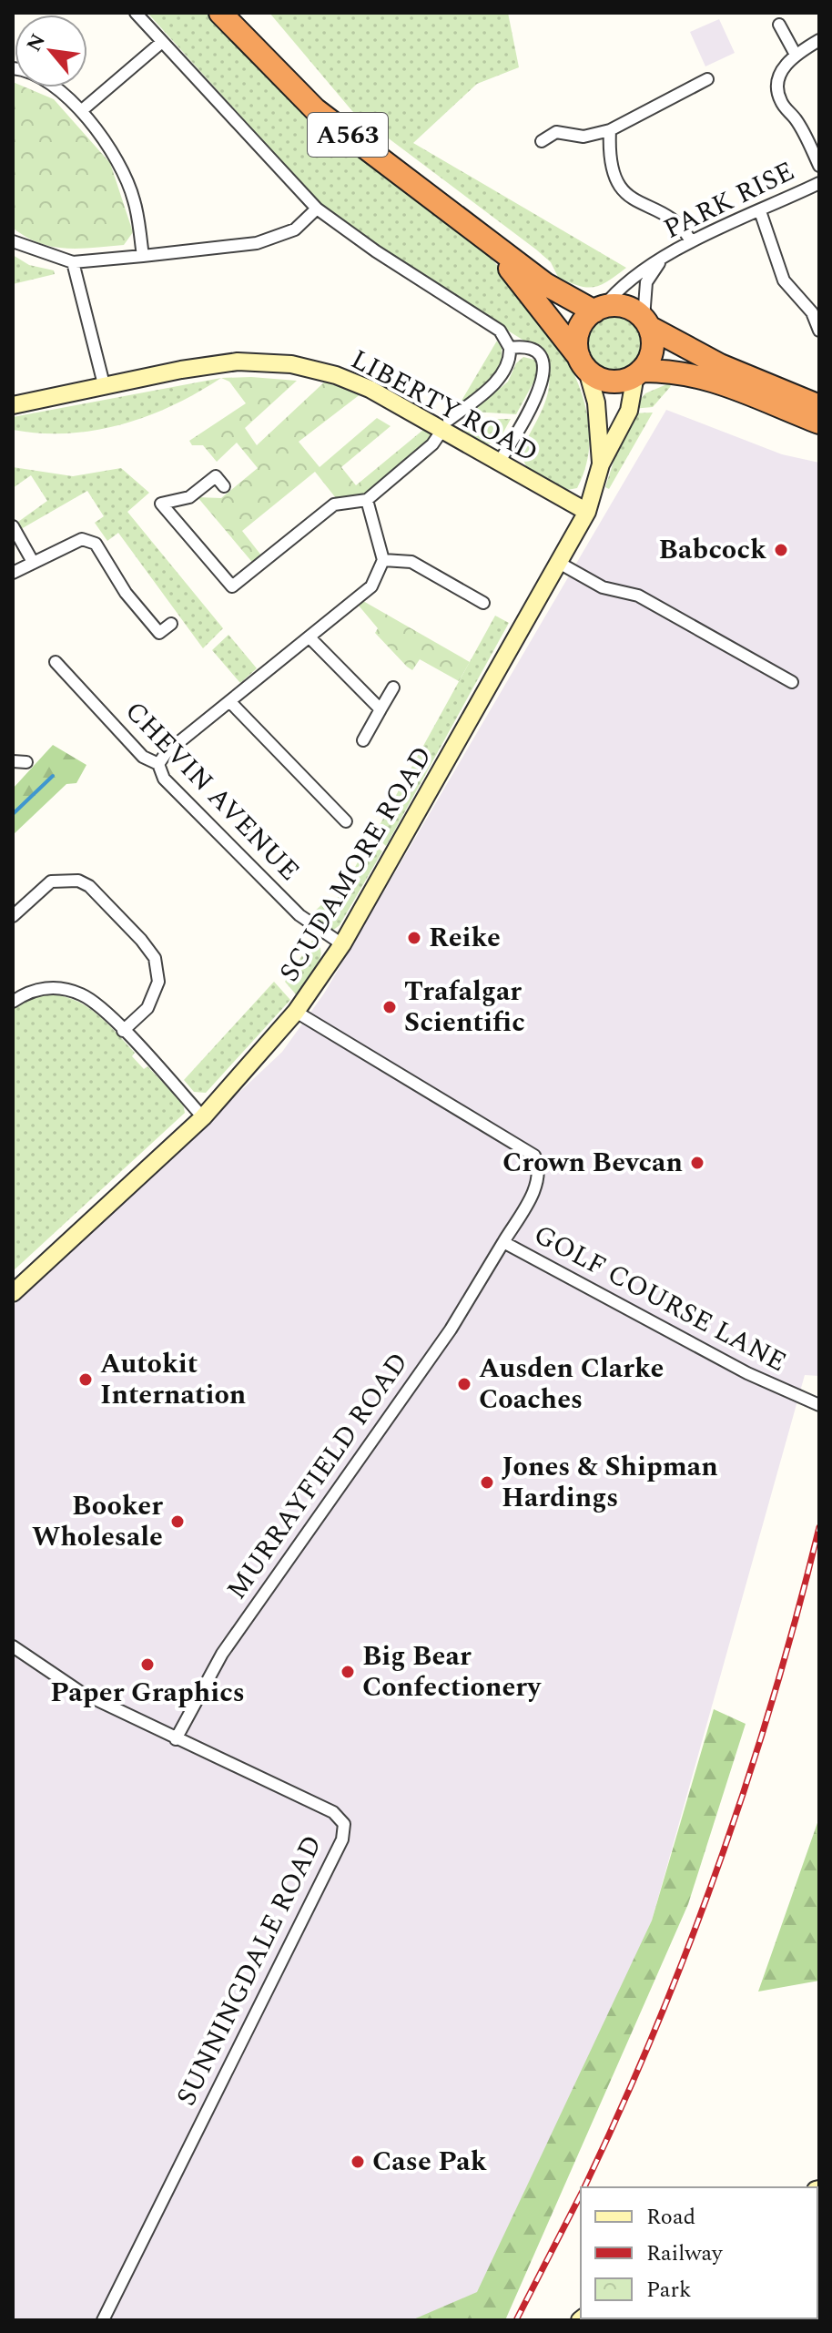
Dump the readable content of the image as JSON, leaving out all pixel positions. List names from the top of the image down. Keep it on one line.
{"streets":{"highway":["A563"],"street":["PARK RISE","LIBERTY ROAD","CHEVIN AVENUE","SCUDAMORE ROAD","GOLF COURSE LANE","MURRAYFIELD ROAD","SUNNINGDALE ROAD"]},"crossings":[["A563","PARK RISE"],["A563","SCUDAMORE ROAD"],["PARK RISE","SCUDAMORE ROAD"],["LIBERTY ROAD","SCUDAMORE ROAD"],["CHEVIN AVENUE","SCUDAMORE ROAD"],["SCUDAMORE ROAD","GOLF COURSE LANE"],["GOLF COURSE LANE","MURRAYFIELD ROAD"],["MURRAYFIELD ROAD","SUNNINGDALE ROAD"]],"places":["Babcock","Reike","Trafalgar Scientific","Crown Bevcan","Autokit Internation","Ausden Clarke Coaches","Jones & Shipman Hardings","Booker Wholesale","Paper Graphics","Big Bear Confectionery","Case Pak"],"legend":["Road","Railway","Park"],"north":"top left"}
